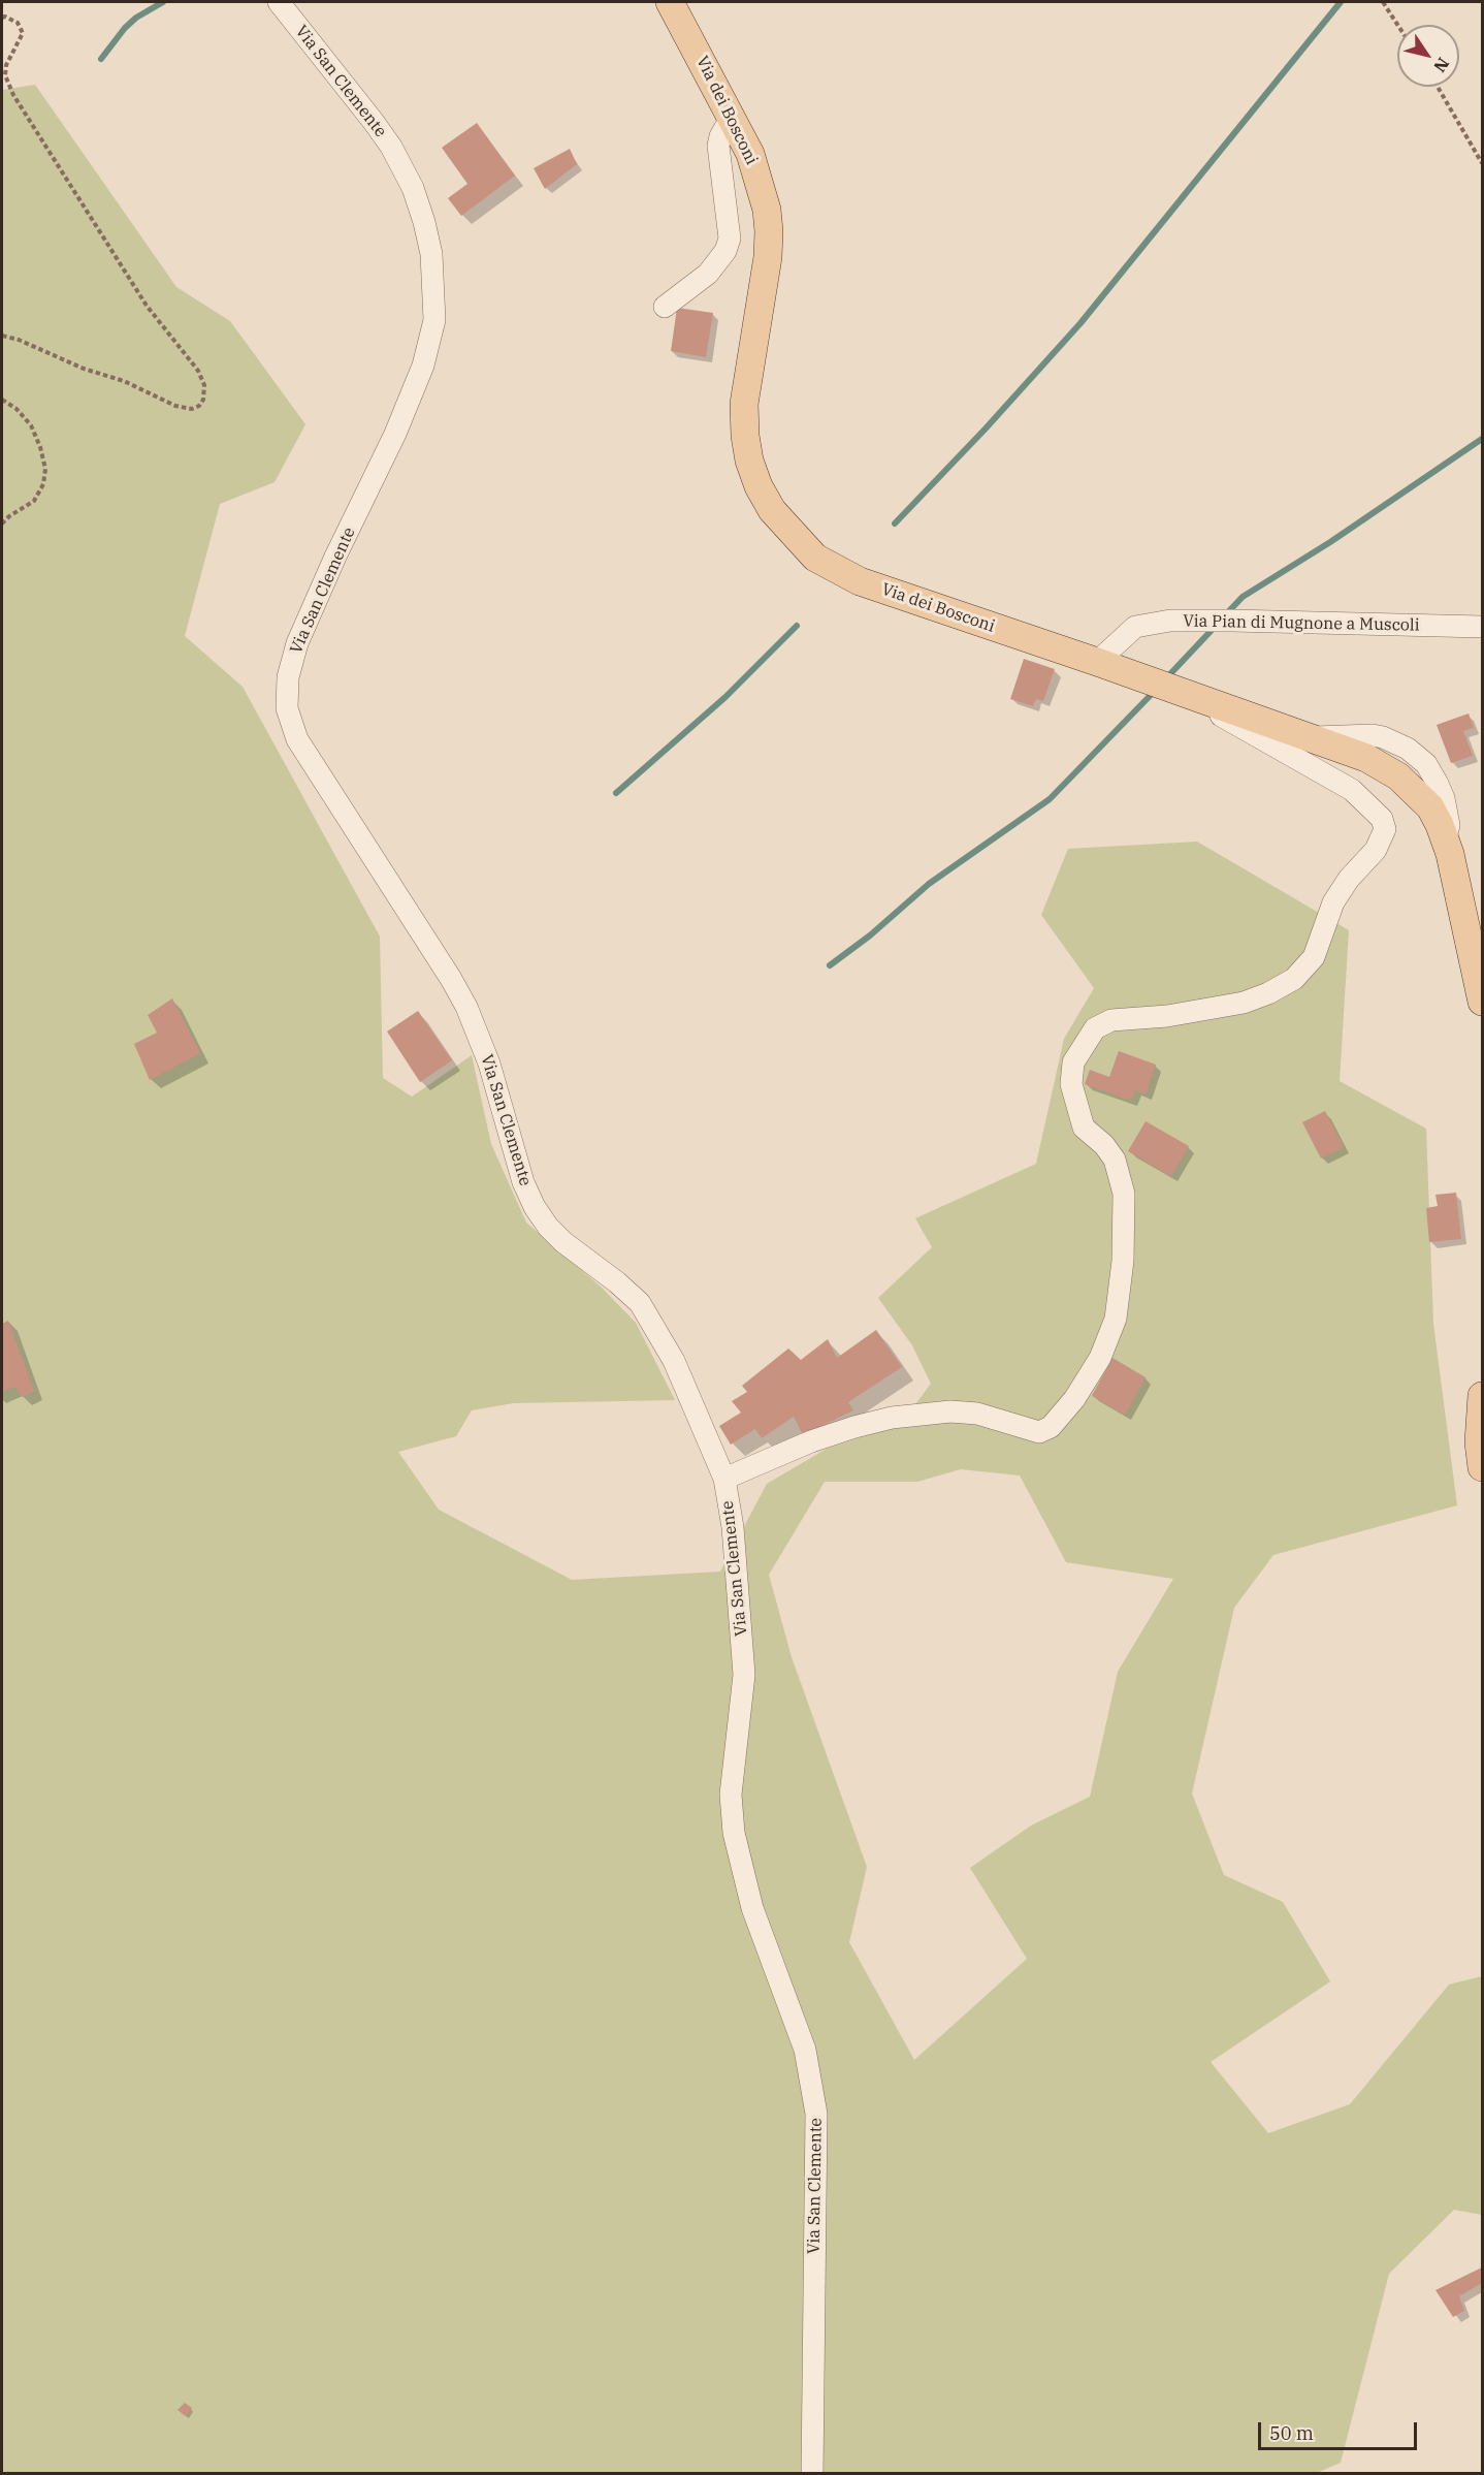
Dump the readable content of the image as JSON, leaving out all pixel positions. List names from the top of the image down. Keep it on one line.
{"streets":{"main road":["Via dei Bosconi"],"street":["Via San Clemente","Via Pian di Mugnone a Muscoli"]},"crossings":[["Via dei Bosconi","Via Pian di Mugnone a Muscoli"]],"scale_bar":"50 m","north":"bottom right"}
